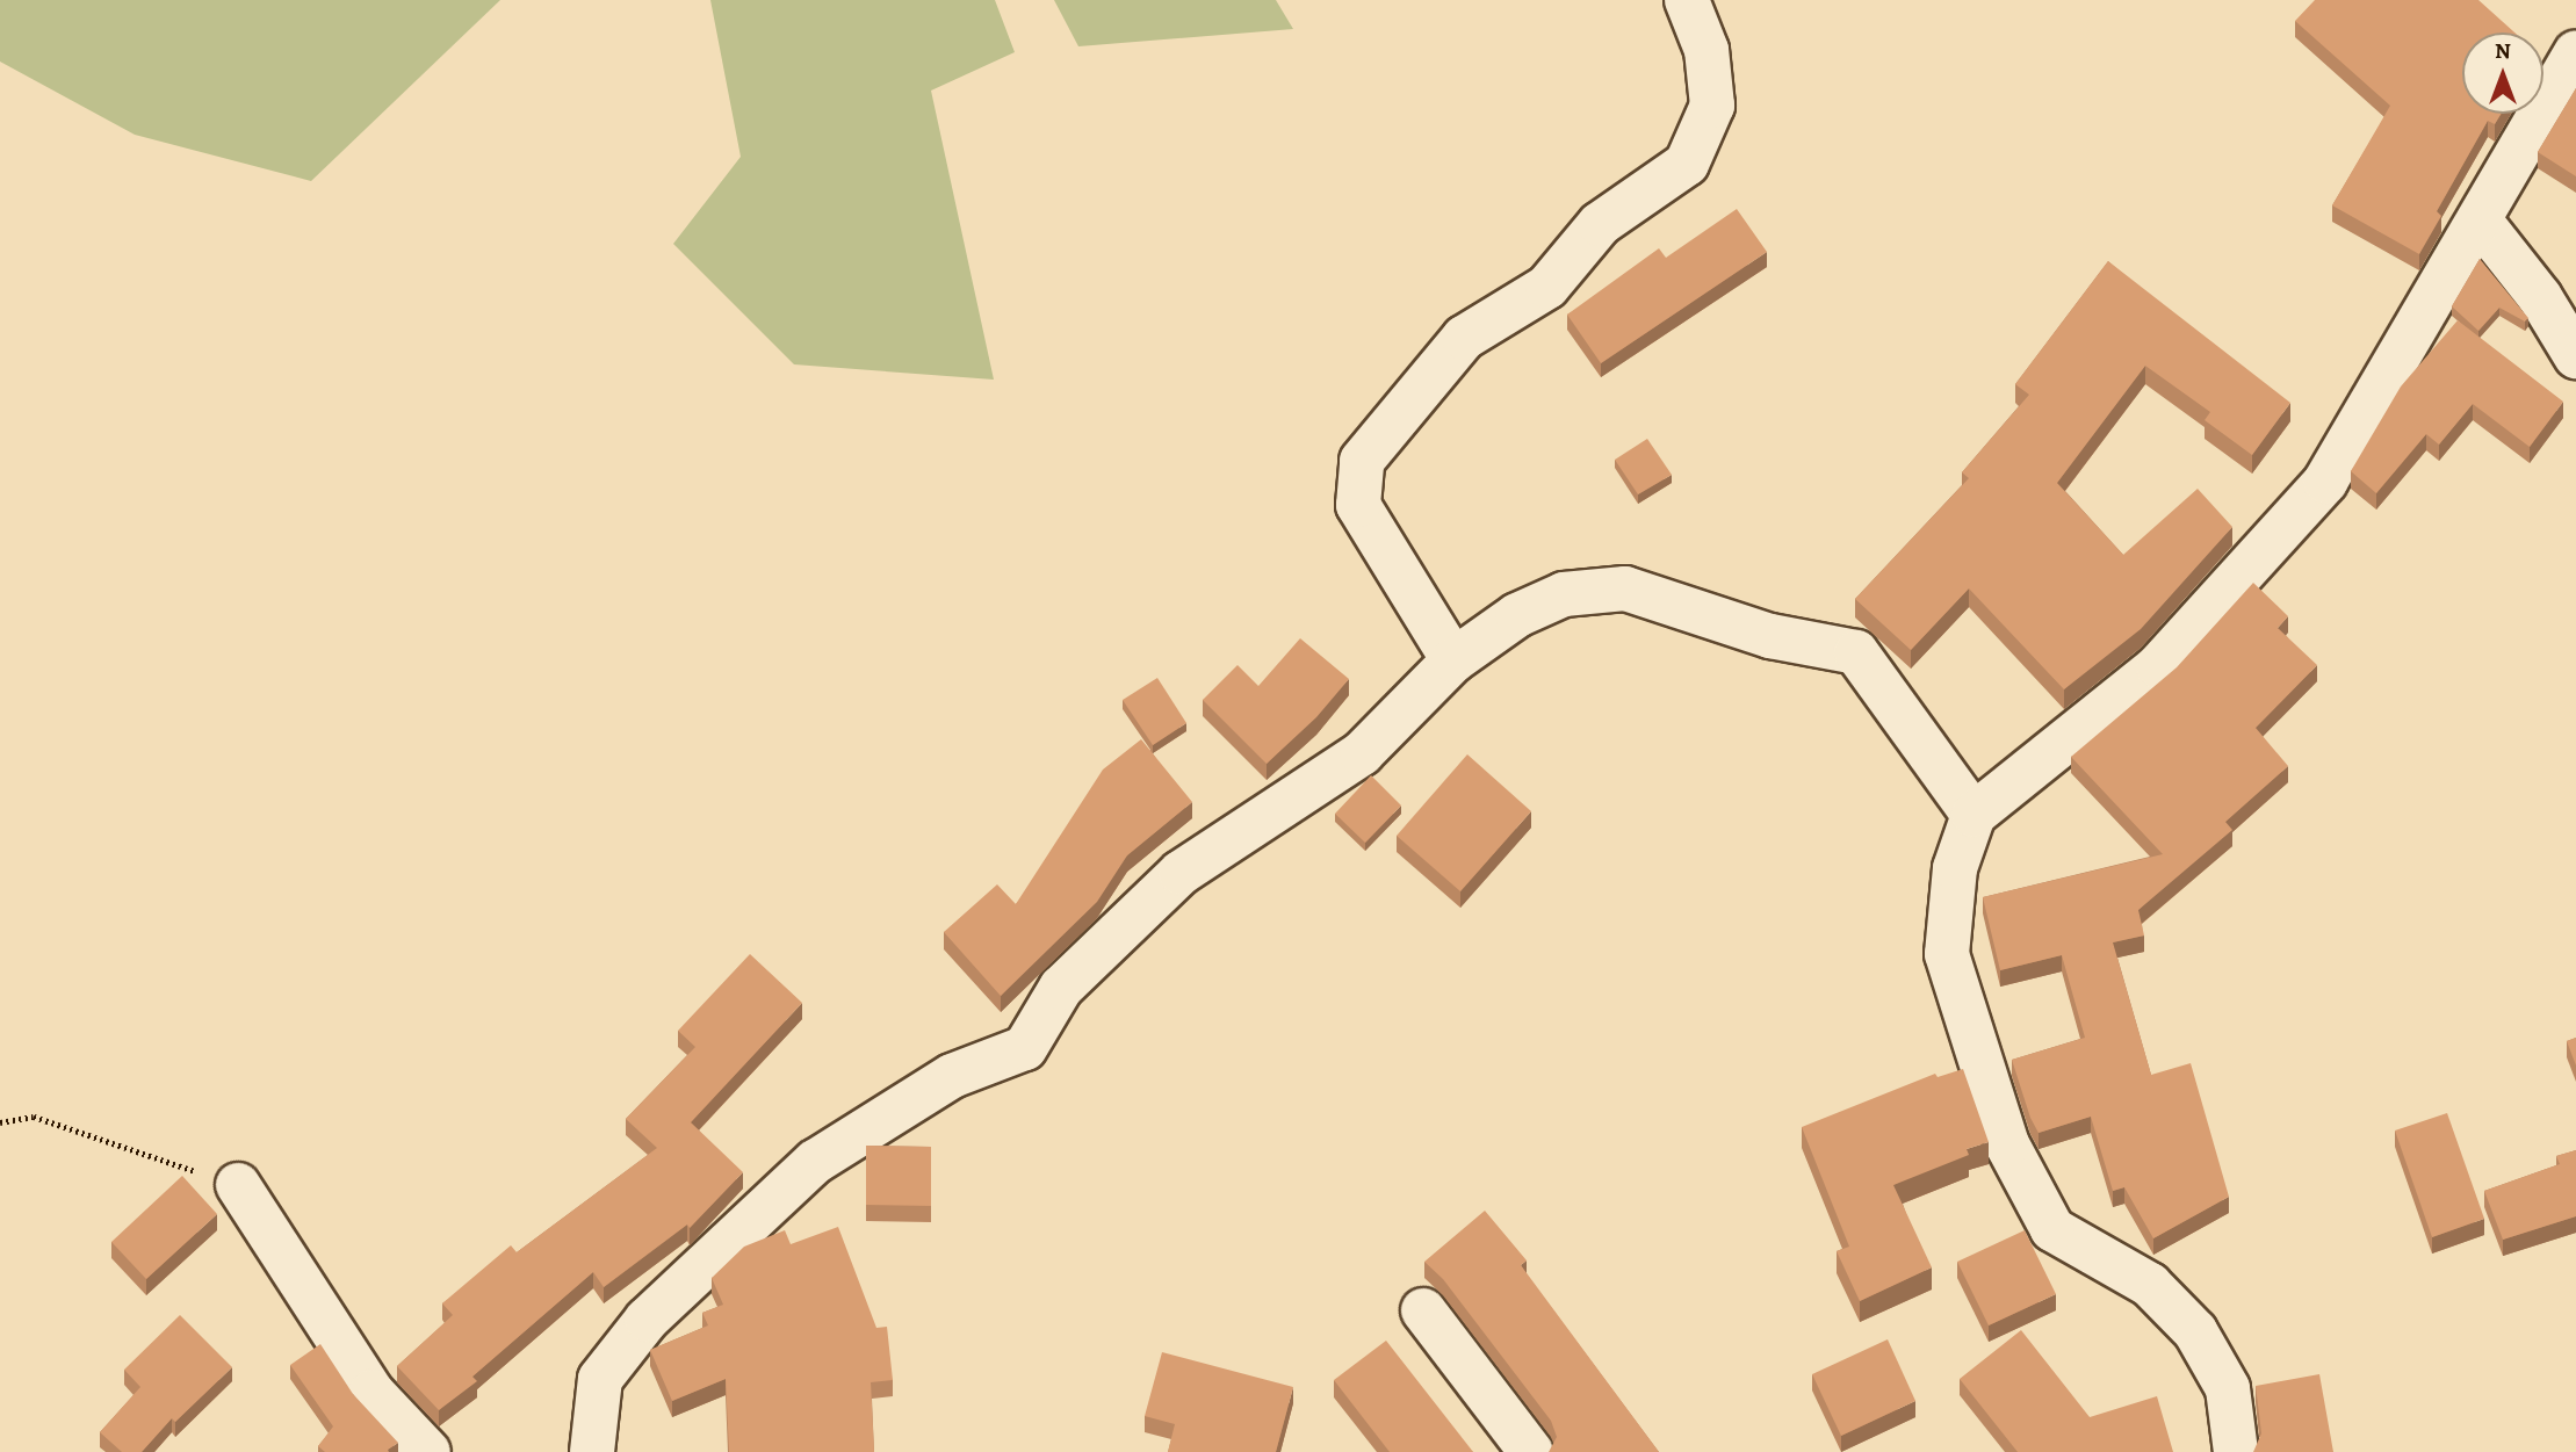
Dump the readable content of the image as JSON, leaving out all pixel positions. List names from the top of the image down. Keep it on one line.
{"north":"top"}
